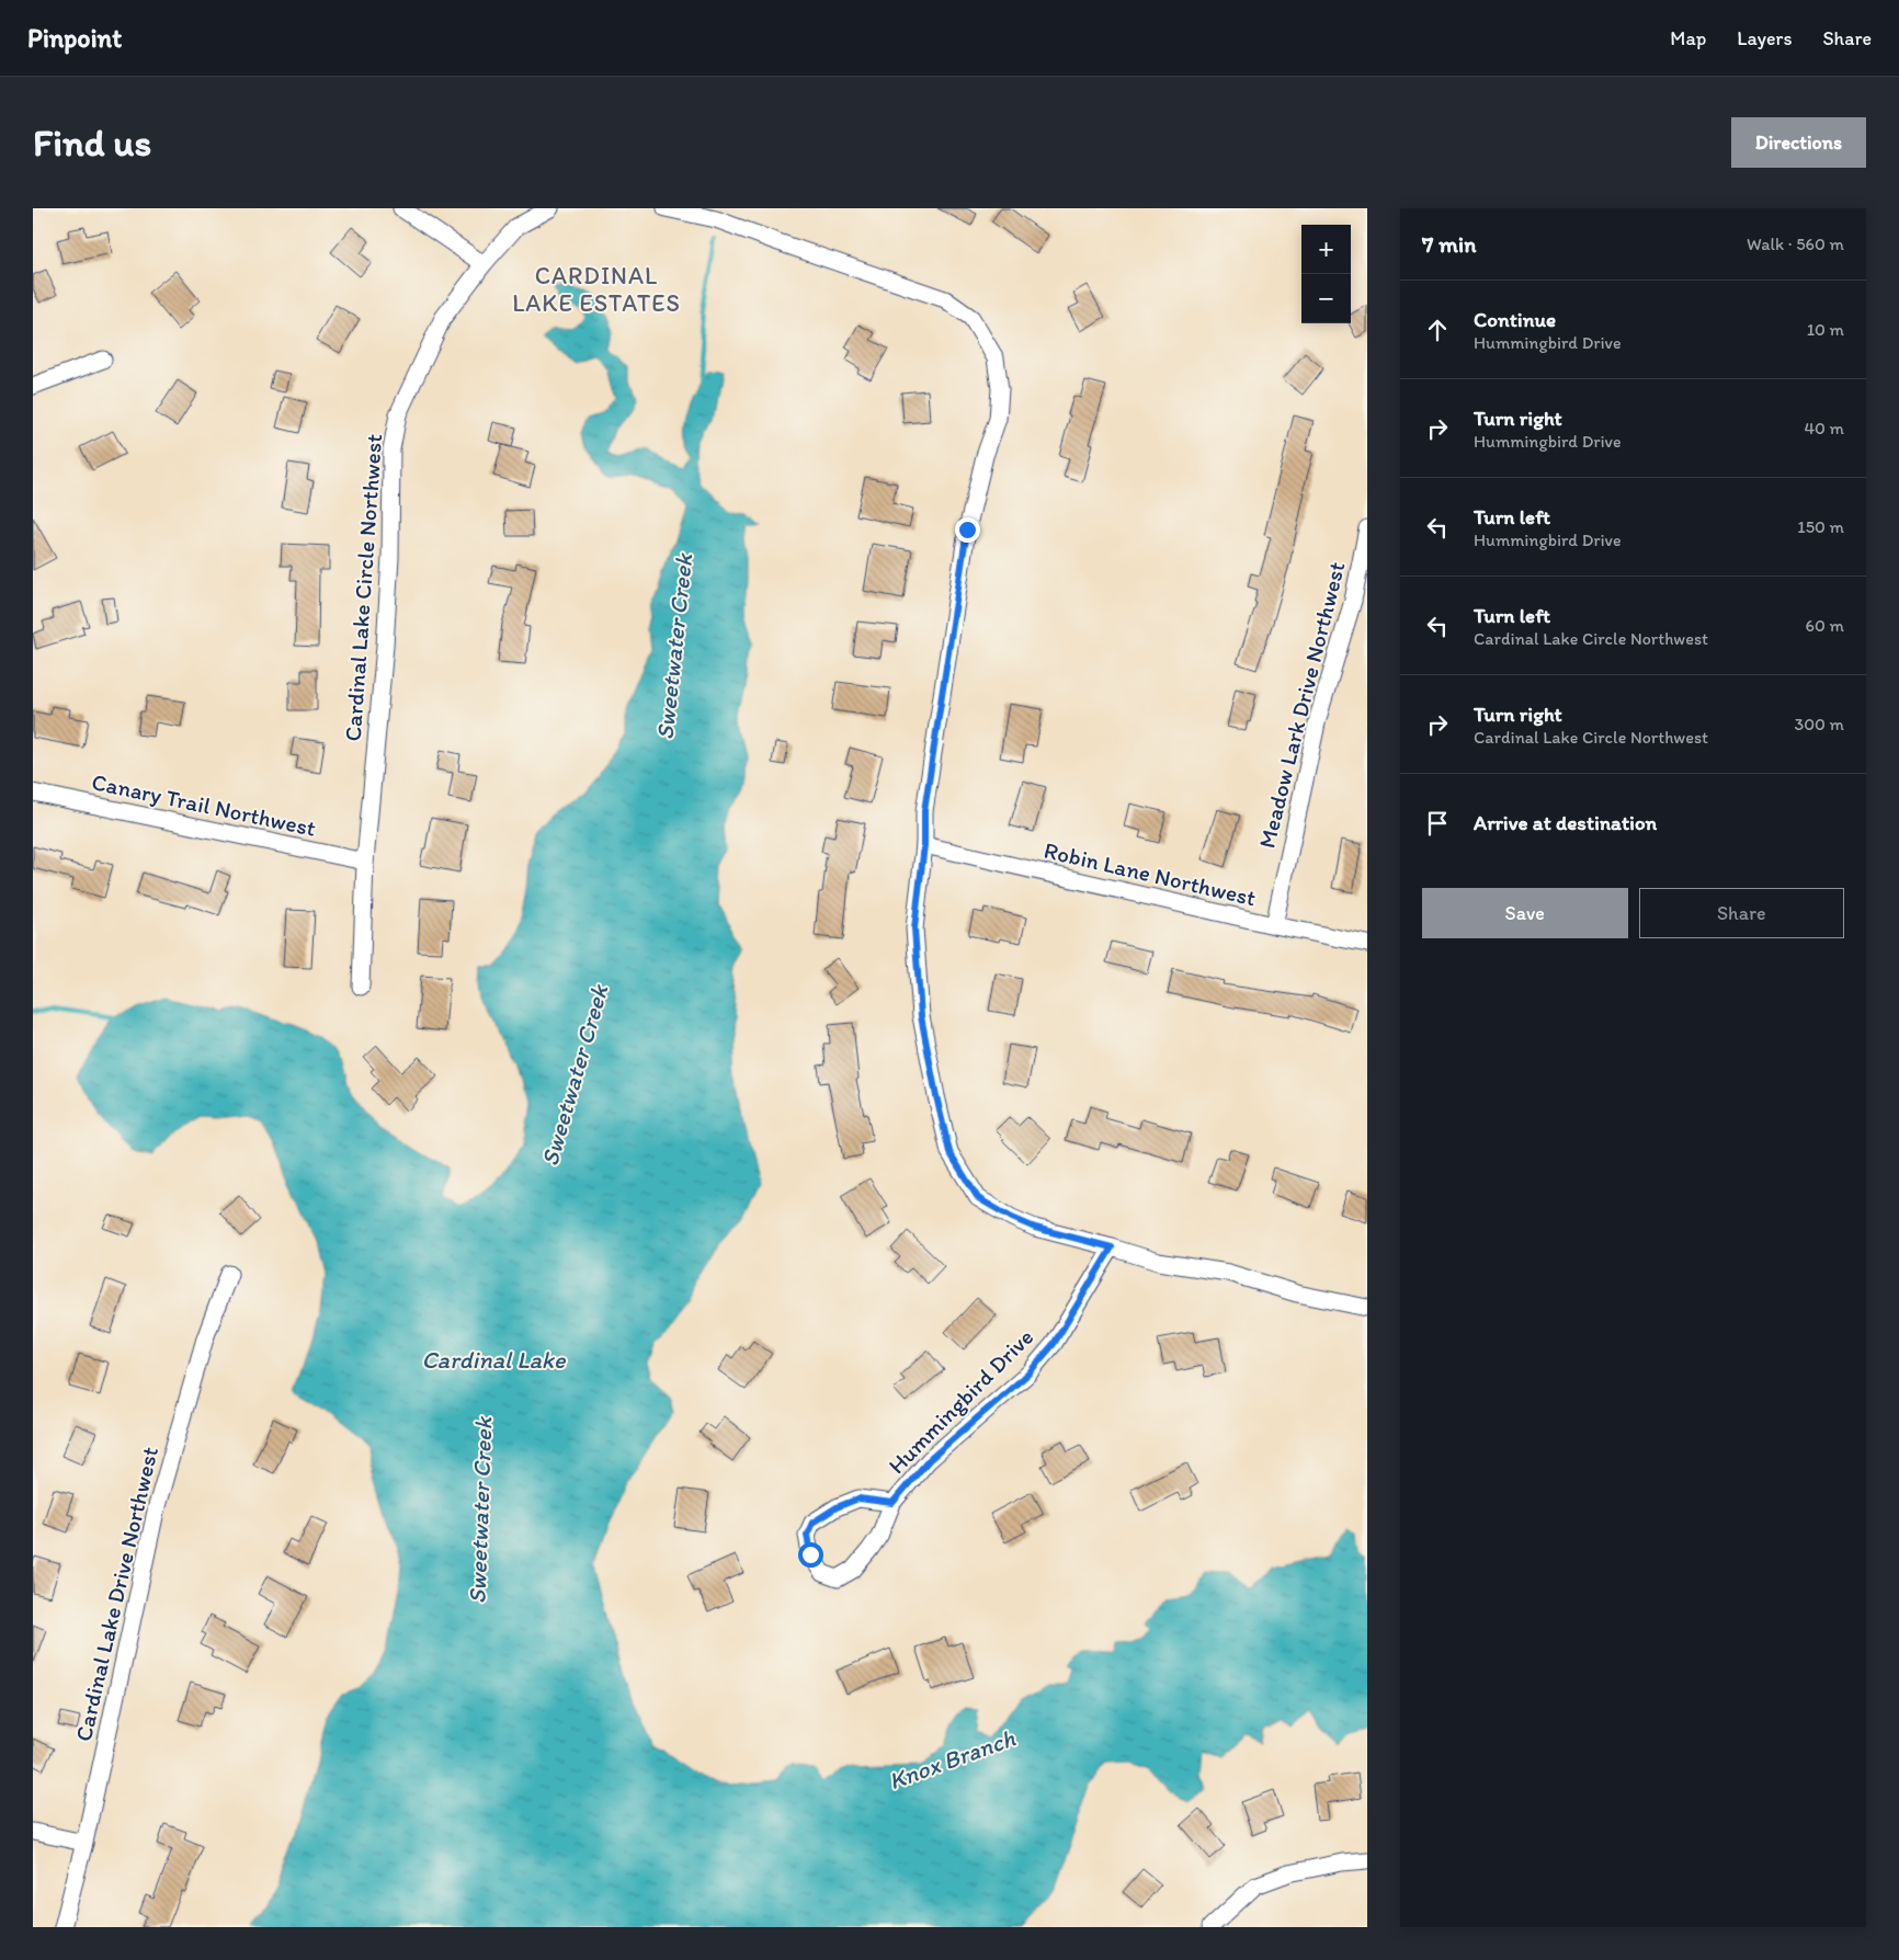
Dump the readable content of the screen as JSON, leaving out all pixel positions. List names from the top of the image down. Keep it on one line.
{"streets":{"street":["Cardinal Lake Circle Northwest","Meadow Lark Drive Northwest","Canary Trail Northwest","Robin Lane Northwest","Hummingbird Drive","Cardinal Lake Drive Northwest"]},"crossings":[["Cardinal Lake Circle Northwest","Canary Trail Northwest"],["Meadow Lark Drive Northwest","Robin Lane Northwest"]],"districts":["CARDINAL LAKE ESTATES"],"water":["Sweetwater Creek","Cardinal Lake","Knox Branch"],"page":{"header":"Pinpoint","nav":["Map","Layers","Share"],"buttons":["Directions",["Save","Share"]],"title":"Find us","heading":["7 min","Walk · 560 m"],"map_buttons":["+","−"],"list":[["Continue","Hummingbird Drive","10 m"],["Turn right","Hummingbird Drive","40 m"],["Turn left","Hummingbird Drive","150 m"],["Turn left","Cardinal Lake Circle Northwest","60 m"],["Turn right","Cardinal Lake Circle Northwest","300 m"],"Arrive at destination"]}}
